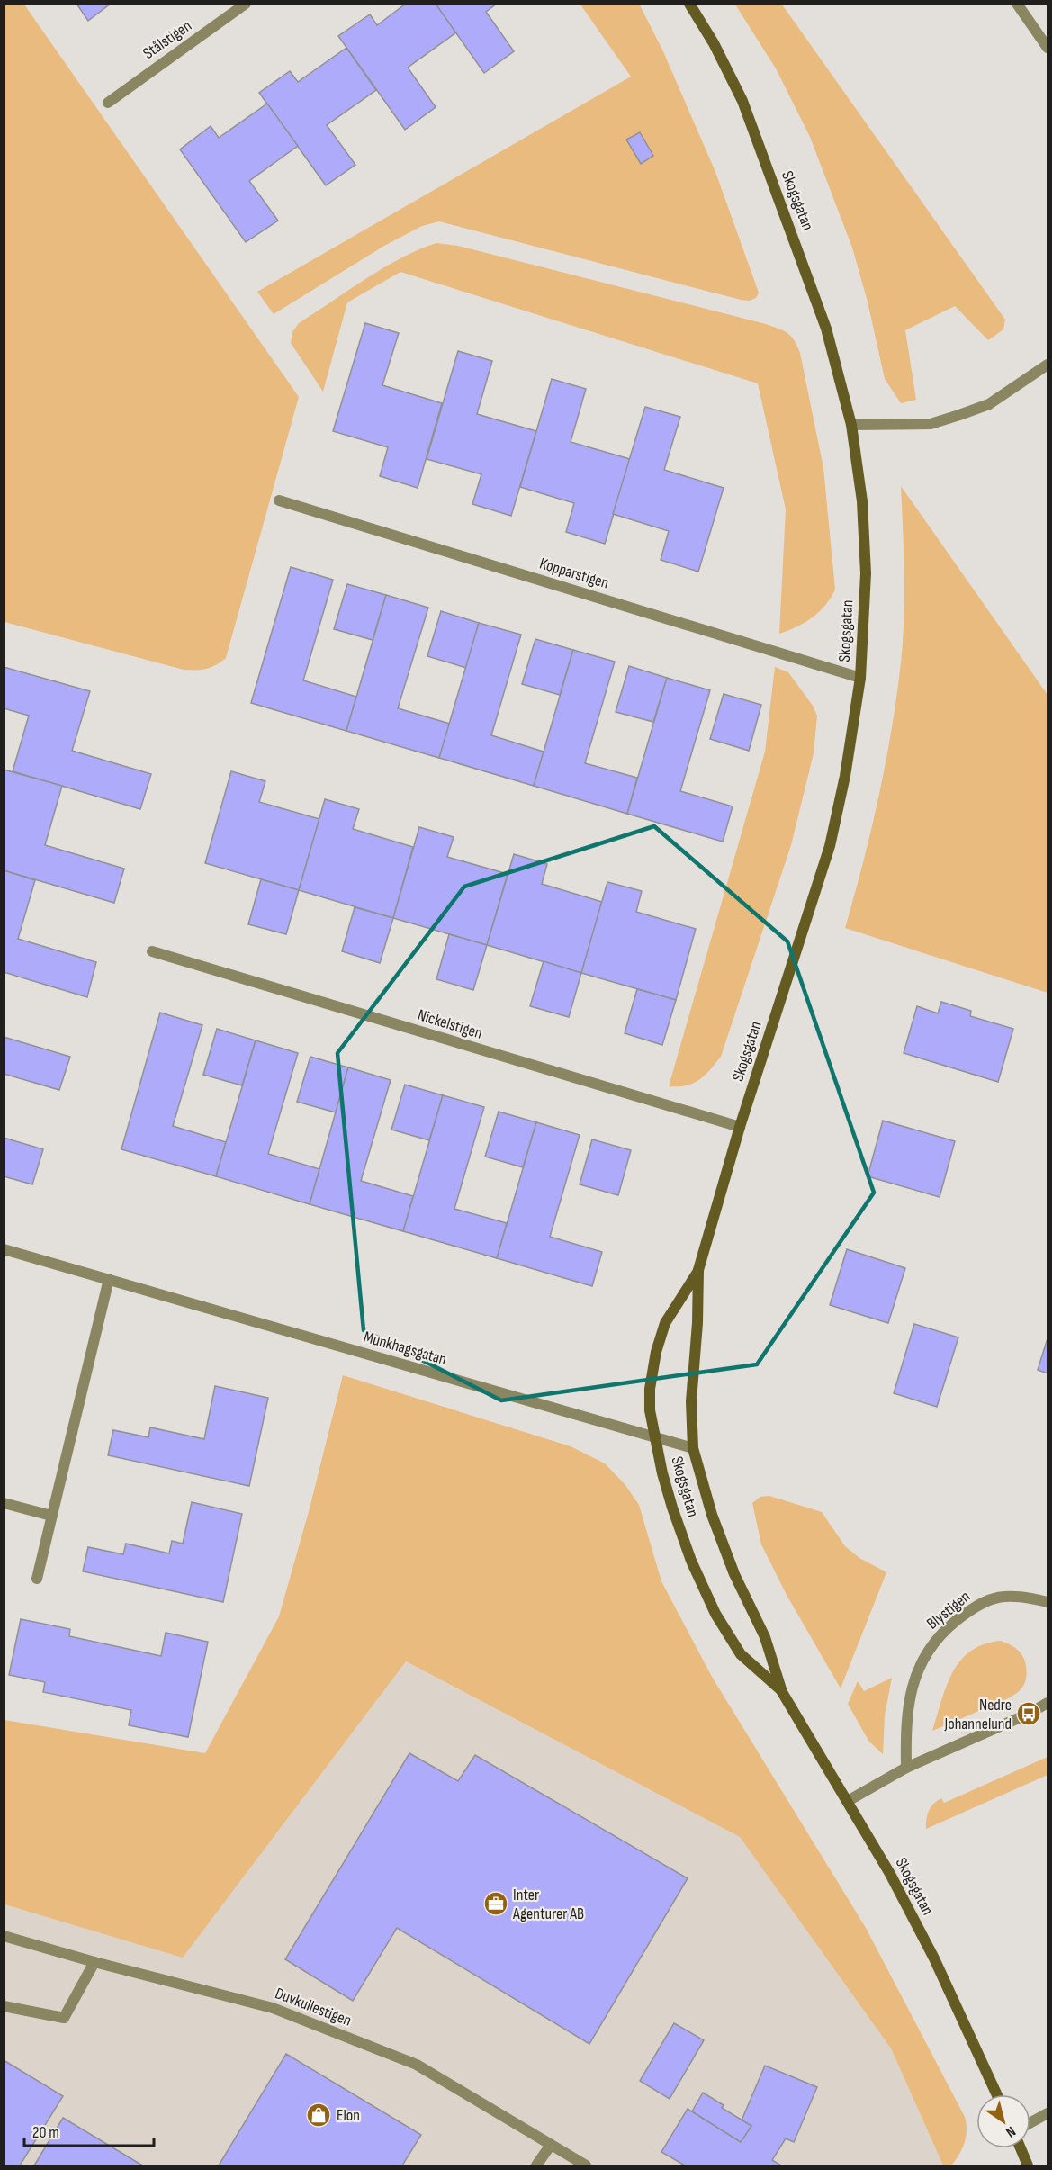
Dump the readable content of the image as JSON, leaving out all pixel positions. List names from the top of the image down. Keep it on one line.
{"streets":{"street":["Stålstigen","Skogsgatan","Kopparstigen","Nickelstigen","Munkhagsgatan","Blystigen","Duvkullestigen"]},"crossings":[["Skogsgatan","Kopparstigen"],["Skogsgatan","Nickelstigen"],["Skogsgatan","Munkhagsgatan"]],"places":{"bus stop":["Nedre Johannelund"],"office":["Inter Agenturer AB"],"shop":["Elon"]},"scale_bar":"20 m","north":"bottom right"}
